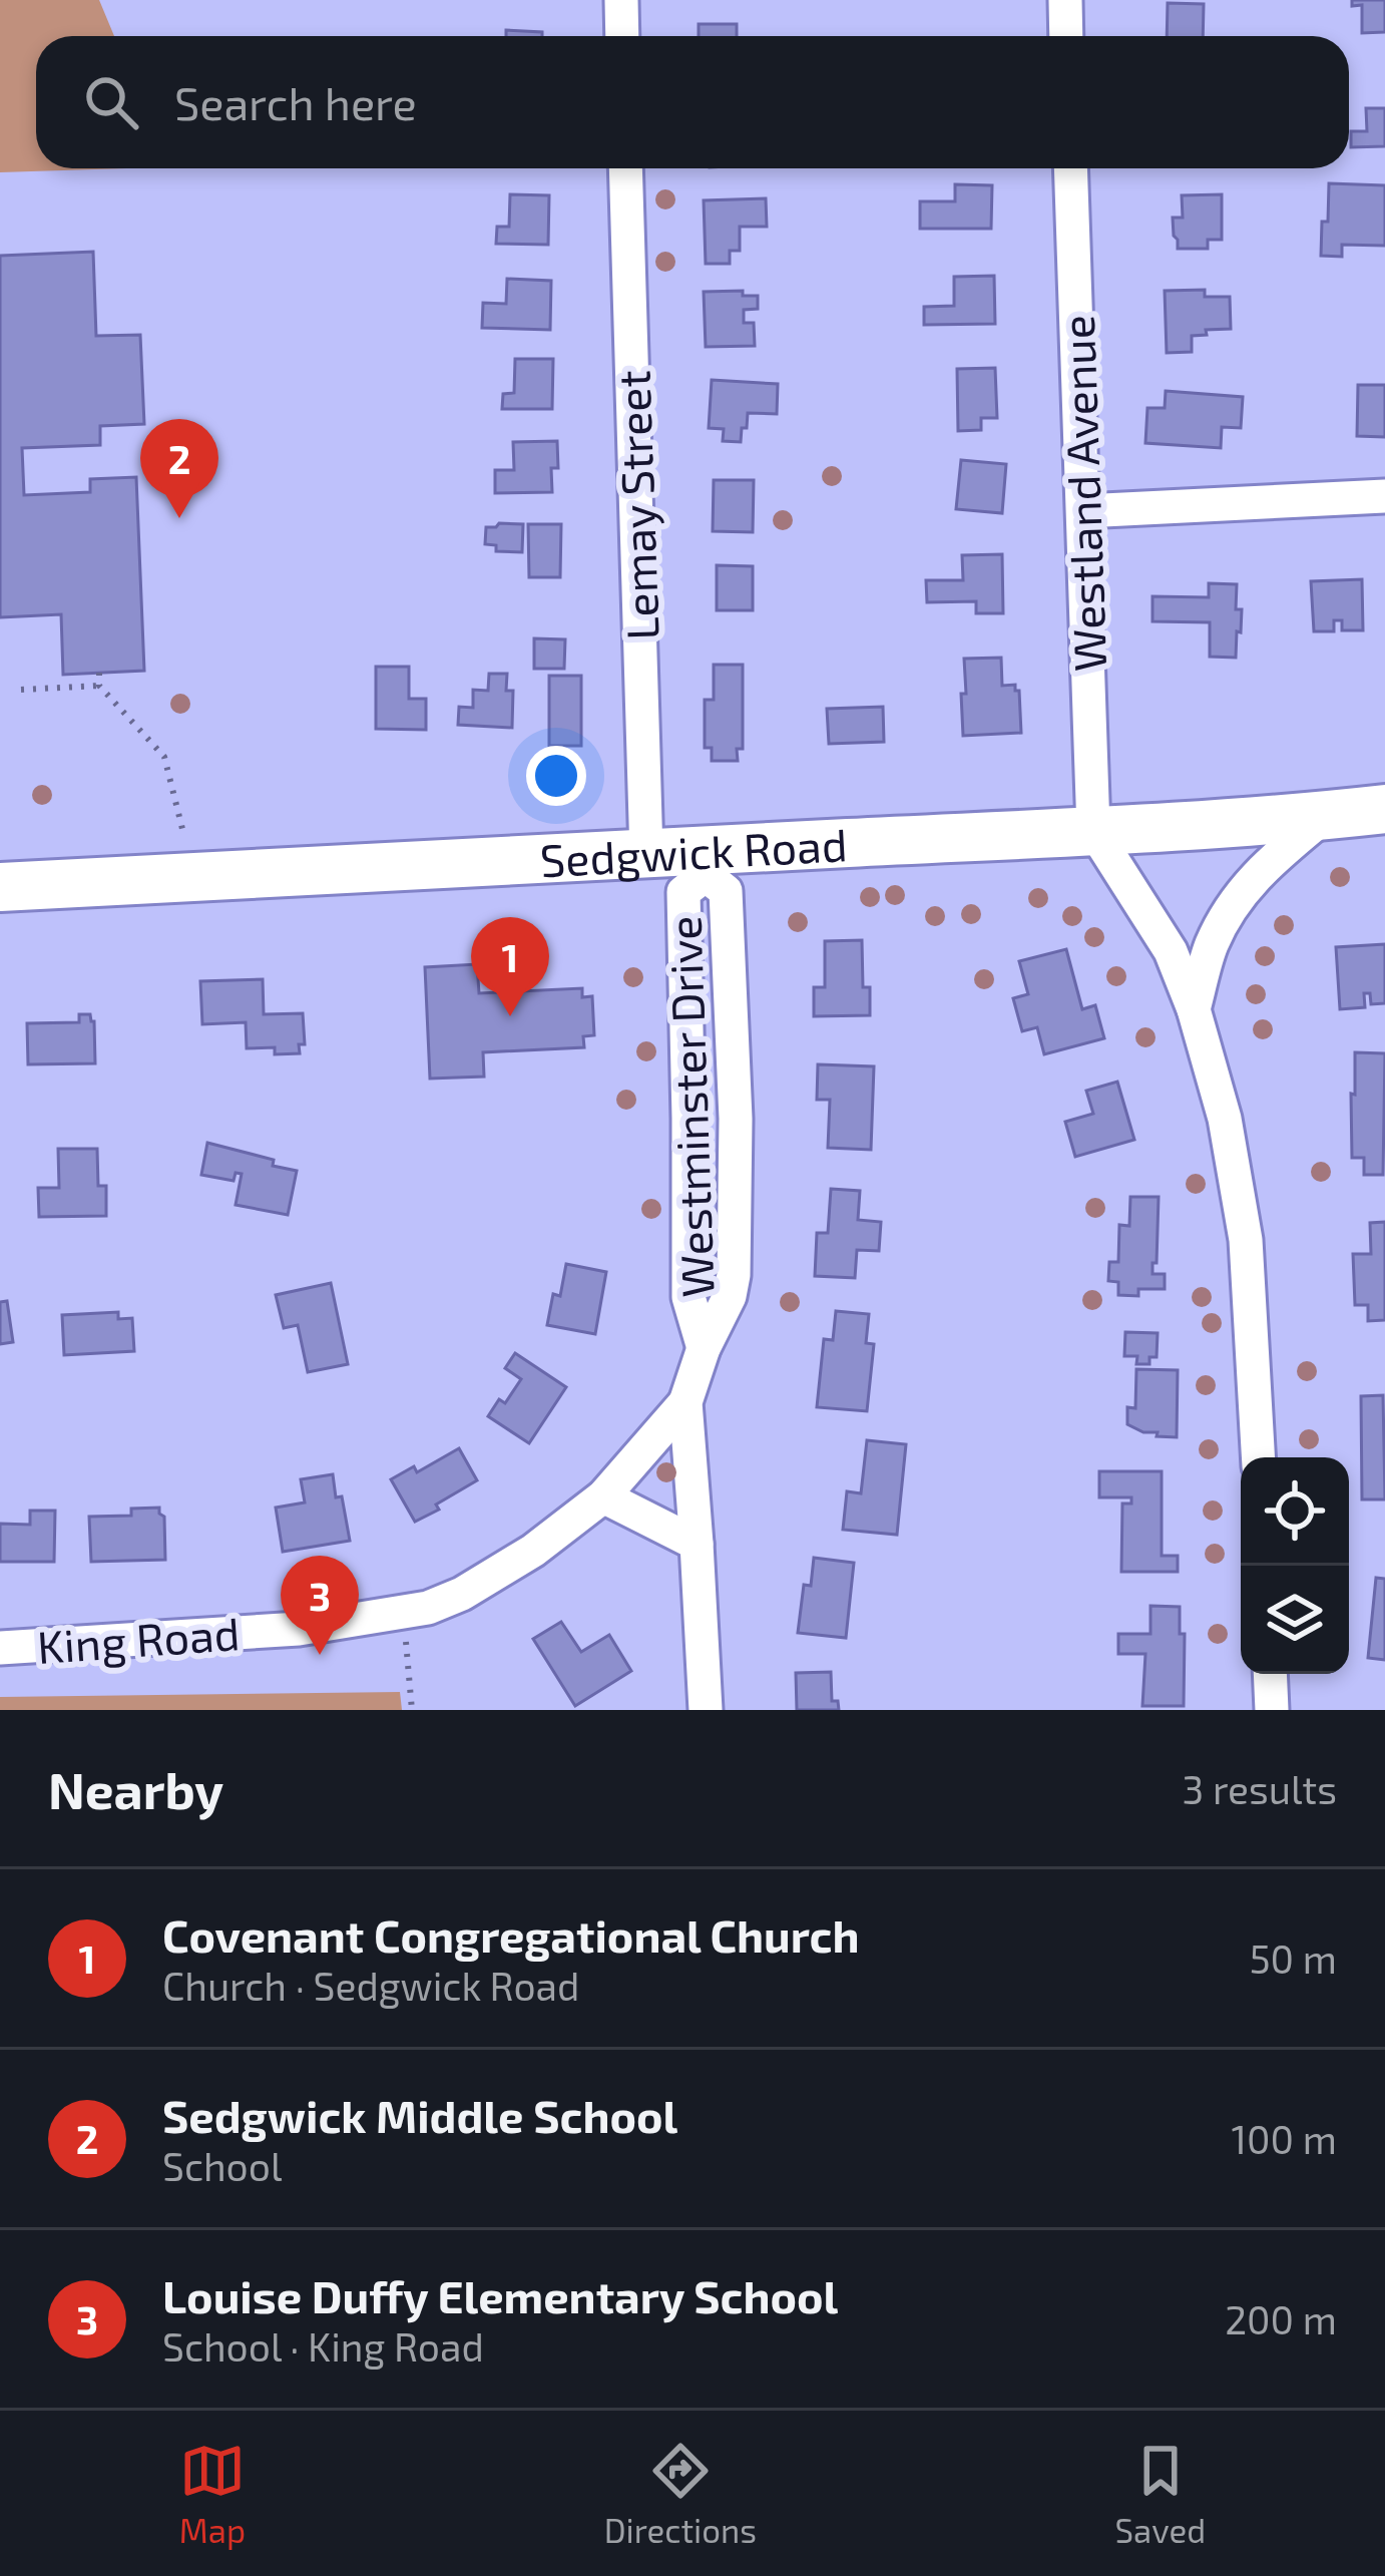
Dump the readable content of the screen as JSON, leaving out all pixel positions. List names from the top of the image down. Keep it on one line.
{"streets":{"main road":["Sedgwick Road"],"street":["Westland Avenue","Lemay Street","Westminster Drive","King Road"]},"crossings":[["Westland Avenue","Sedgwick Road"],["Lemay Street","Sedgwick Road"],["Sedgwick Road","Westminster Drive"],["Westminster Drive","King Road"]],"page":{"search":"Search here","pins":["2","1","3"],"heading":["Nearby","3 results"],"list":[{"mark":"1","name":"Covenant Congregational Church","note":"Church · Sedgwick Road","value":"50 m"},{"mark":"2","name":"Sedgwick Middle School","note":"School","value":"100 m"},{"mark":"3","name":"Louise Duffy Elementary School","note":"School · King Road","value":"200 m"}],"nav":["Map","Directions","Saved"]}}
